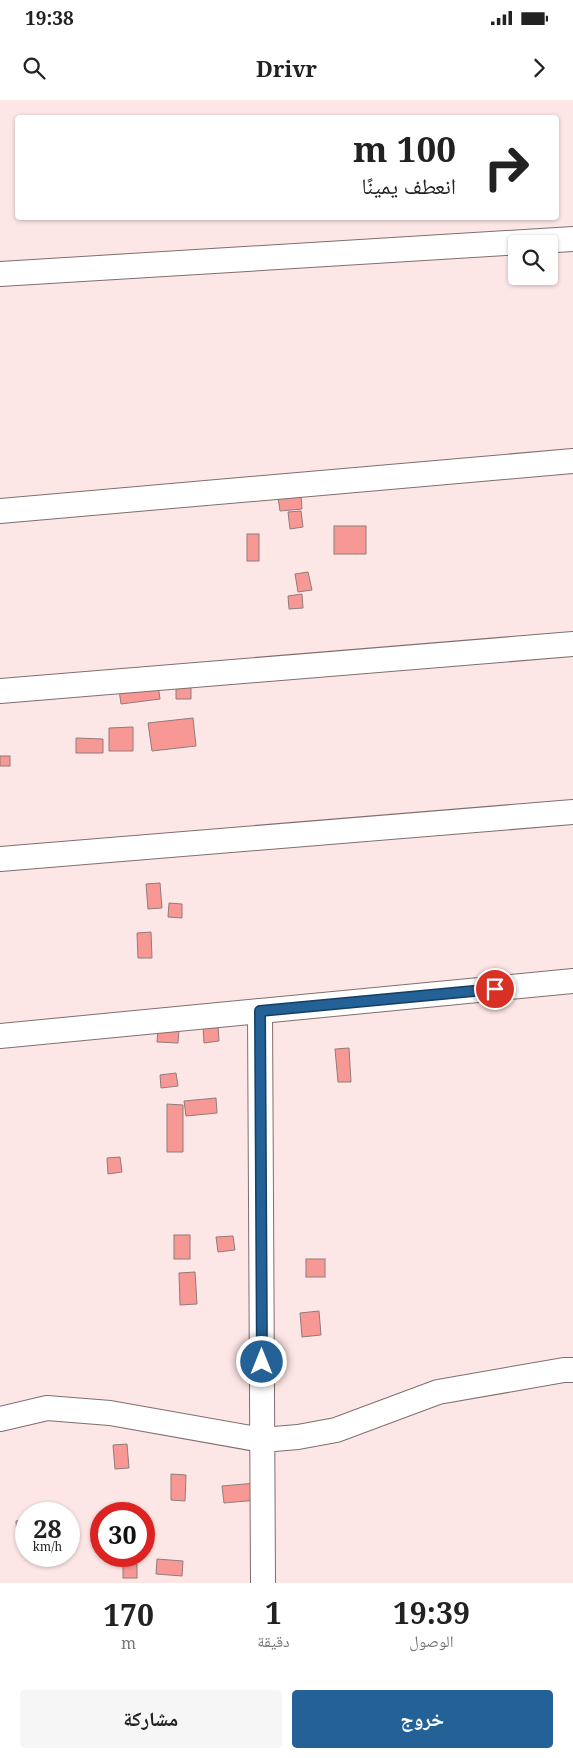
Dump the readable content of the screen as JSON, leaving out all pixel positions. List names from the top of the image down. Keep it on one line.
{"page":{"status":"19:38","header":"Drivr","turn":["100 m","انعطف يمينًا"],"speed":"28 km/h","limit":"30","eta":["19:39","الوصول","1","دقيقة","170","m"],"buttons":["خروج","مشاركة"]}}
